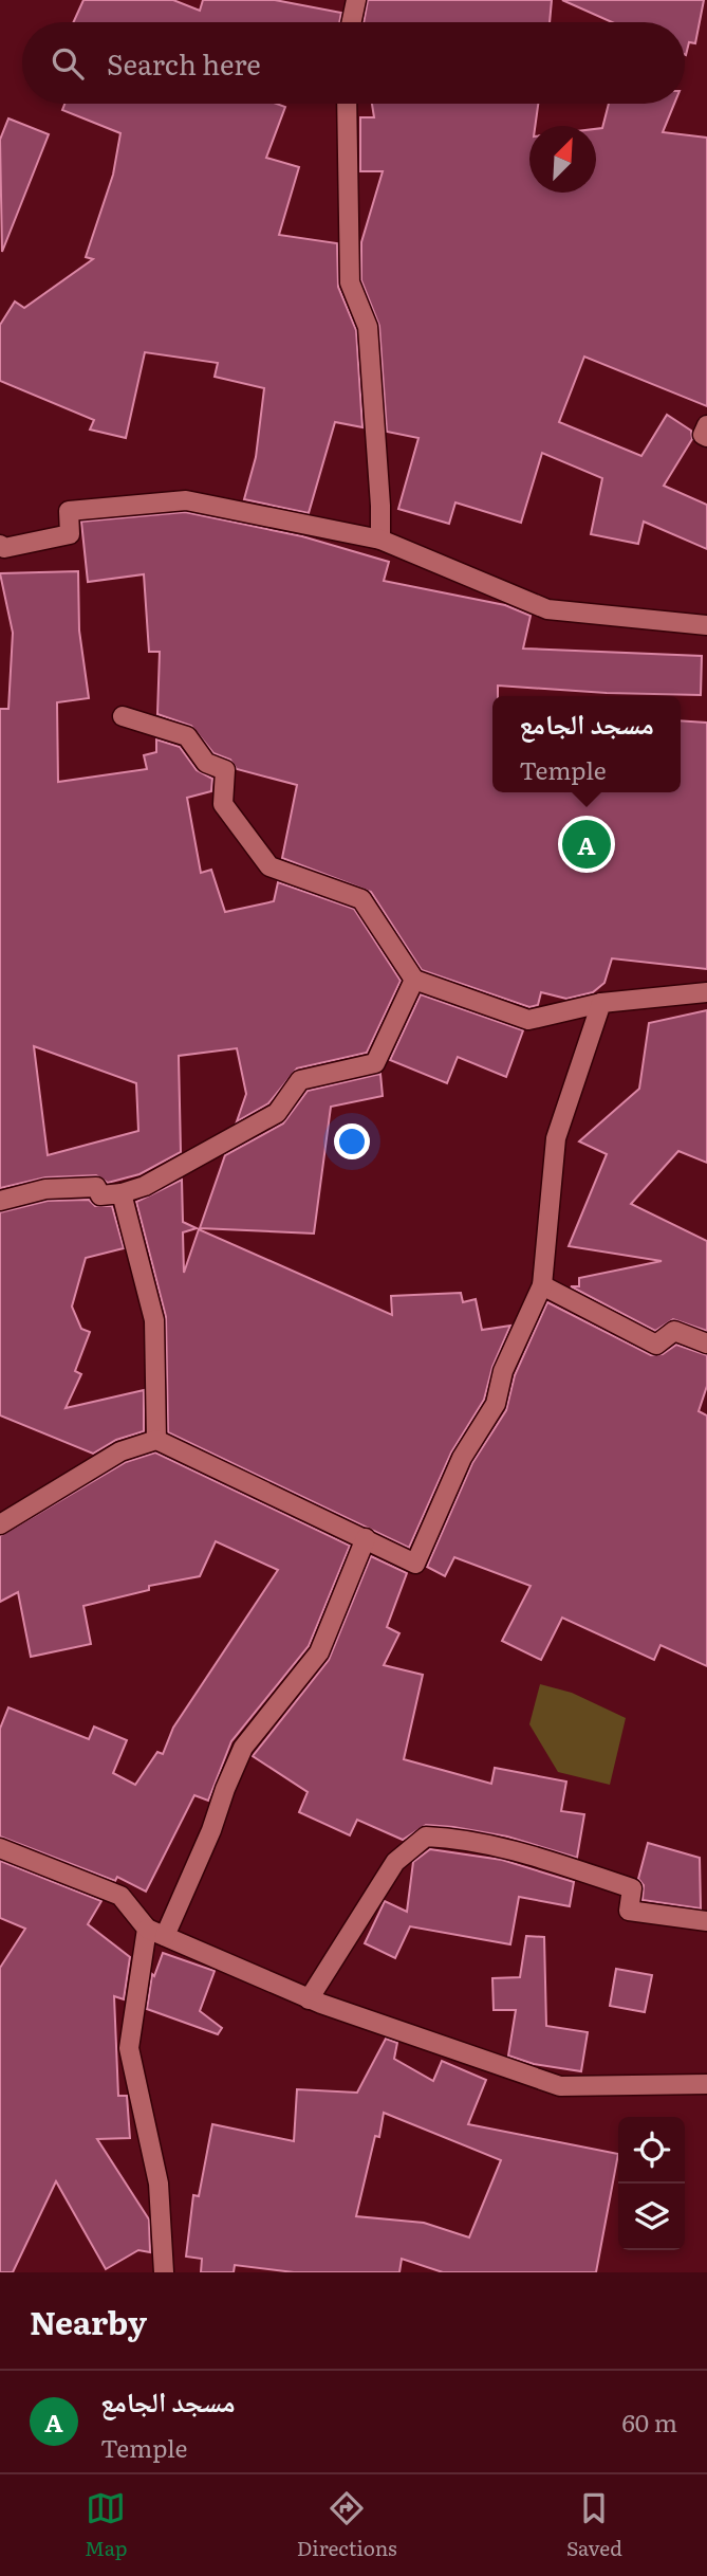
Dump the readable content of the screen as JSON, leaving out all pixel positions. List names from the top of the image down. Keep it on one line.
{"north":"top right","page":{"search":"Search here","popup":["مسجد الجامع","Temple"],"pins":"A","heading":"Nearby","list":[{"mark":"A","name":"مسجد الجامع","note":"Temple","value":"60 m"}],"nav":["Map","Directions","Saved"]}}
